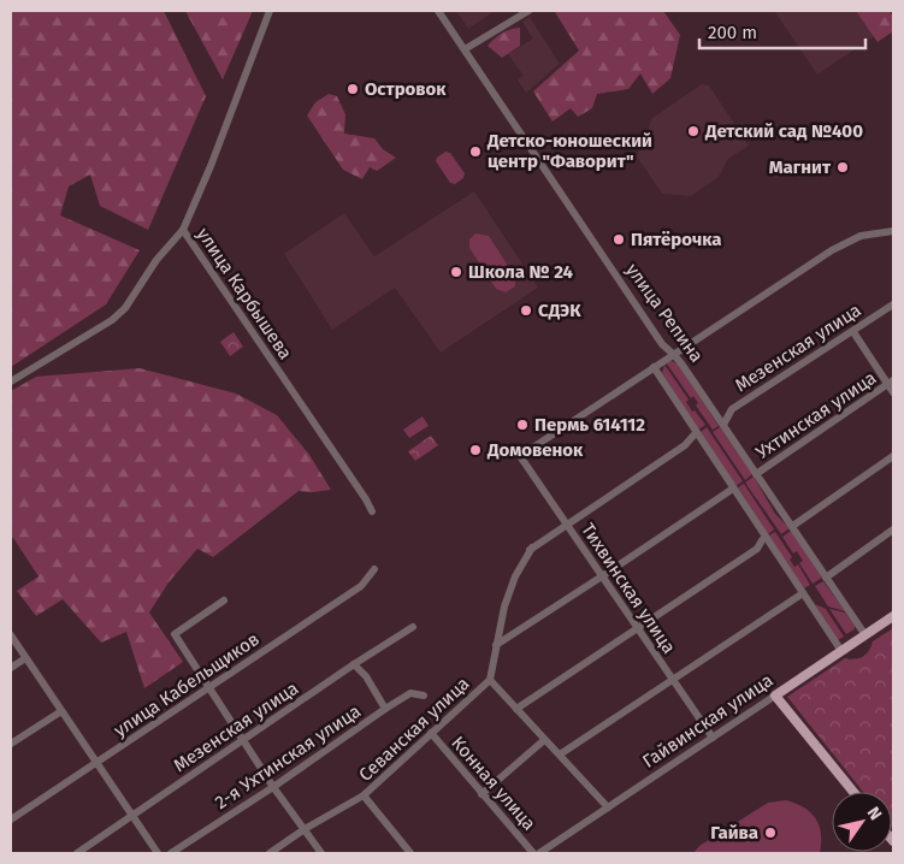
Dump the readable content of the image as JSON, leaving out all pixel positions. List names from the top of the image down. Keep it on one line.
{"streets":{"main road":["Гайвинская улица"],"street":["улица Карбышева","улица Репина","Мезенская улица","Ухтинская улица","Тихвинская улица","улица Кабельщиков","Севанская улица","2-я Ухтинская улица","Конная улица"]},"crossings":[["улица Репина","Ухтинская улица"],["улица Репина","Гайвинская улица"],["Тихвинская улица","Гайвинская улица"],["Севанская улица","Конная улица"]],"places":["Островок","Детский сад №400","Детско-юношеский центр \"Фаворит\"","Магнит","Пятёрочка","Школа № 24","СДЭК","Пермь 614112","Домовенок","Гайва"],"scale_bar":"200 m","north":"top right"}
